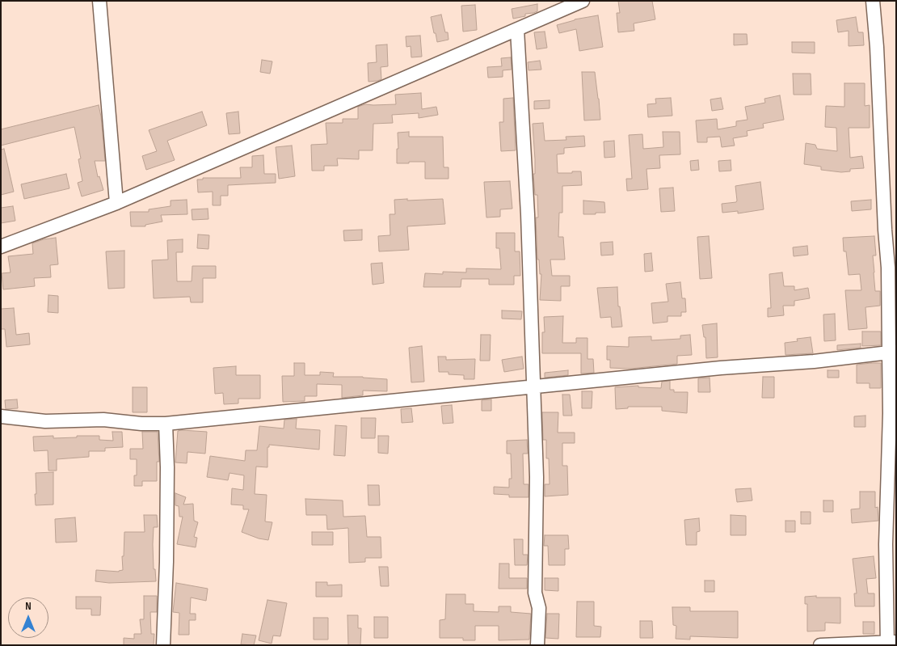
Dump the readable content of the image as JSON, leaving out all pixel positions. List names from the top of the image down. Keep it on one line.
{"north":"top"}
